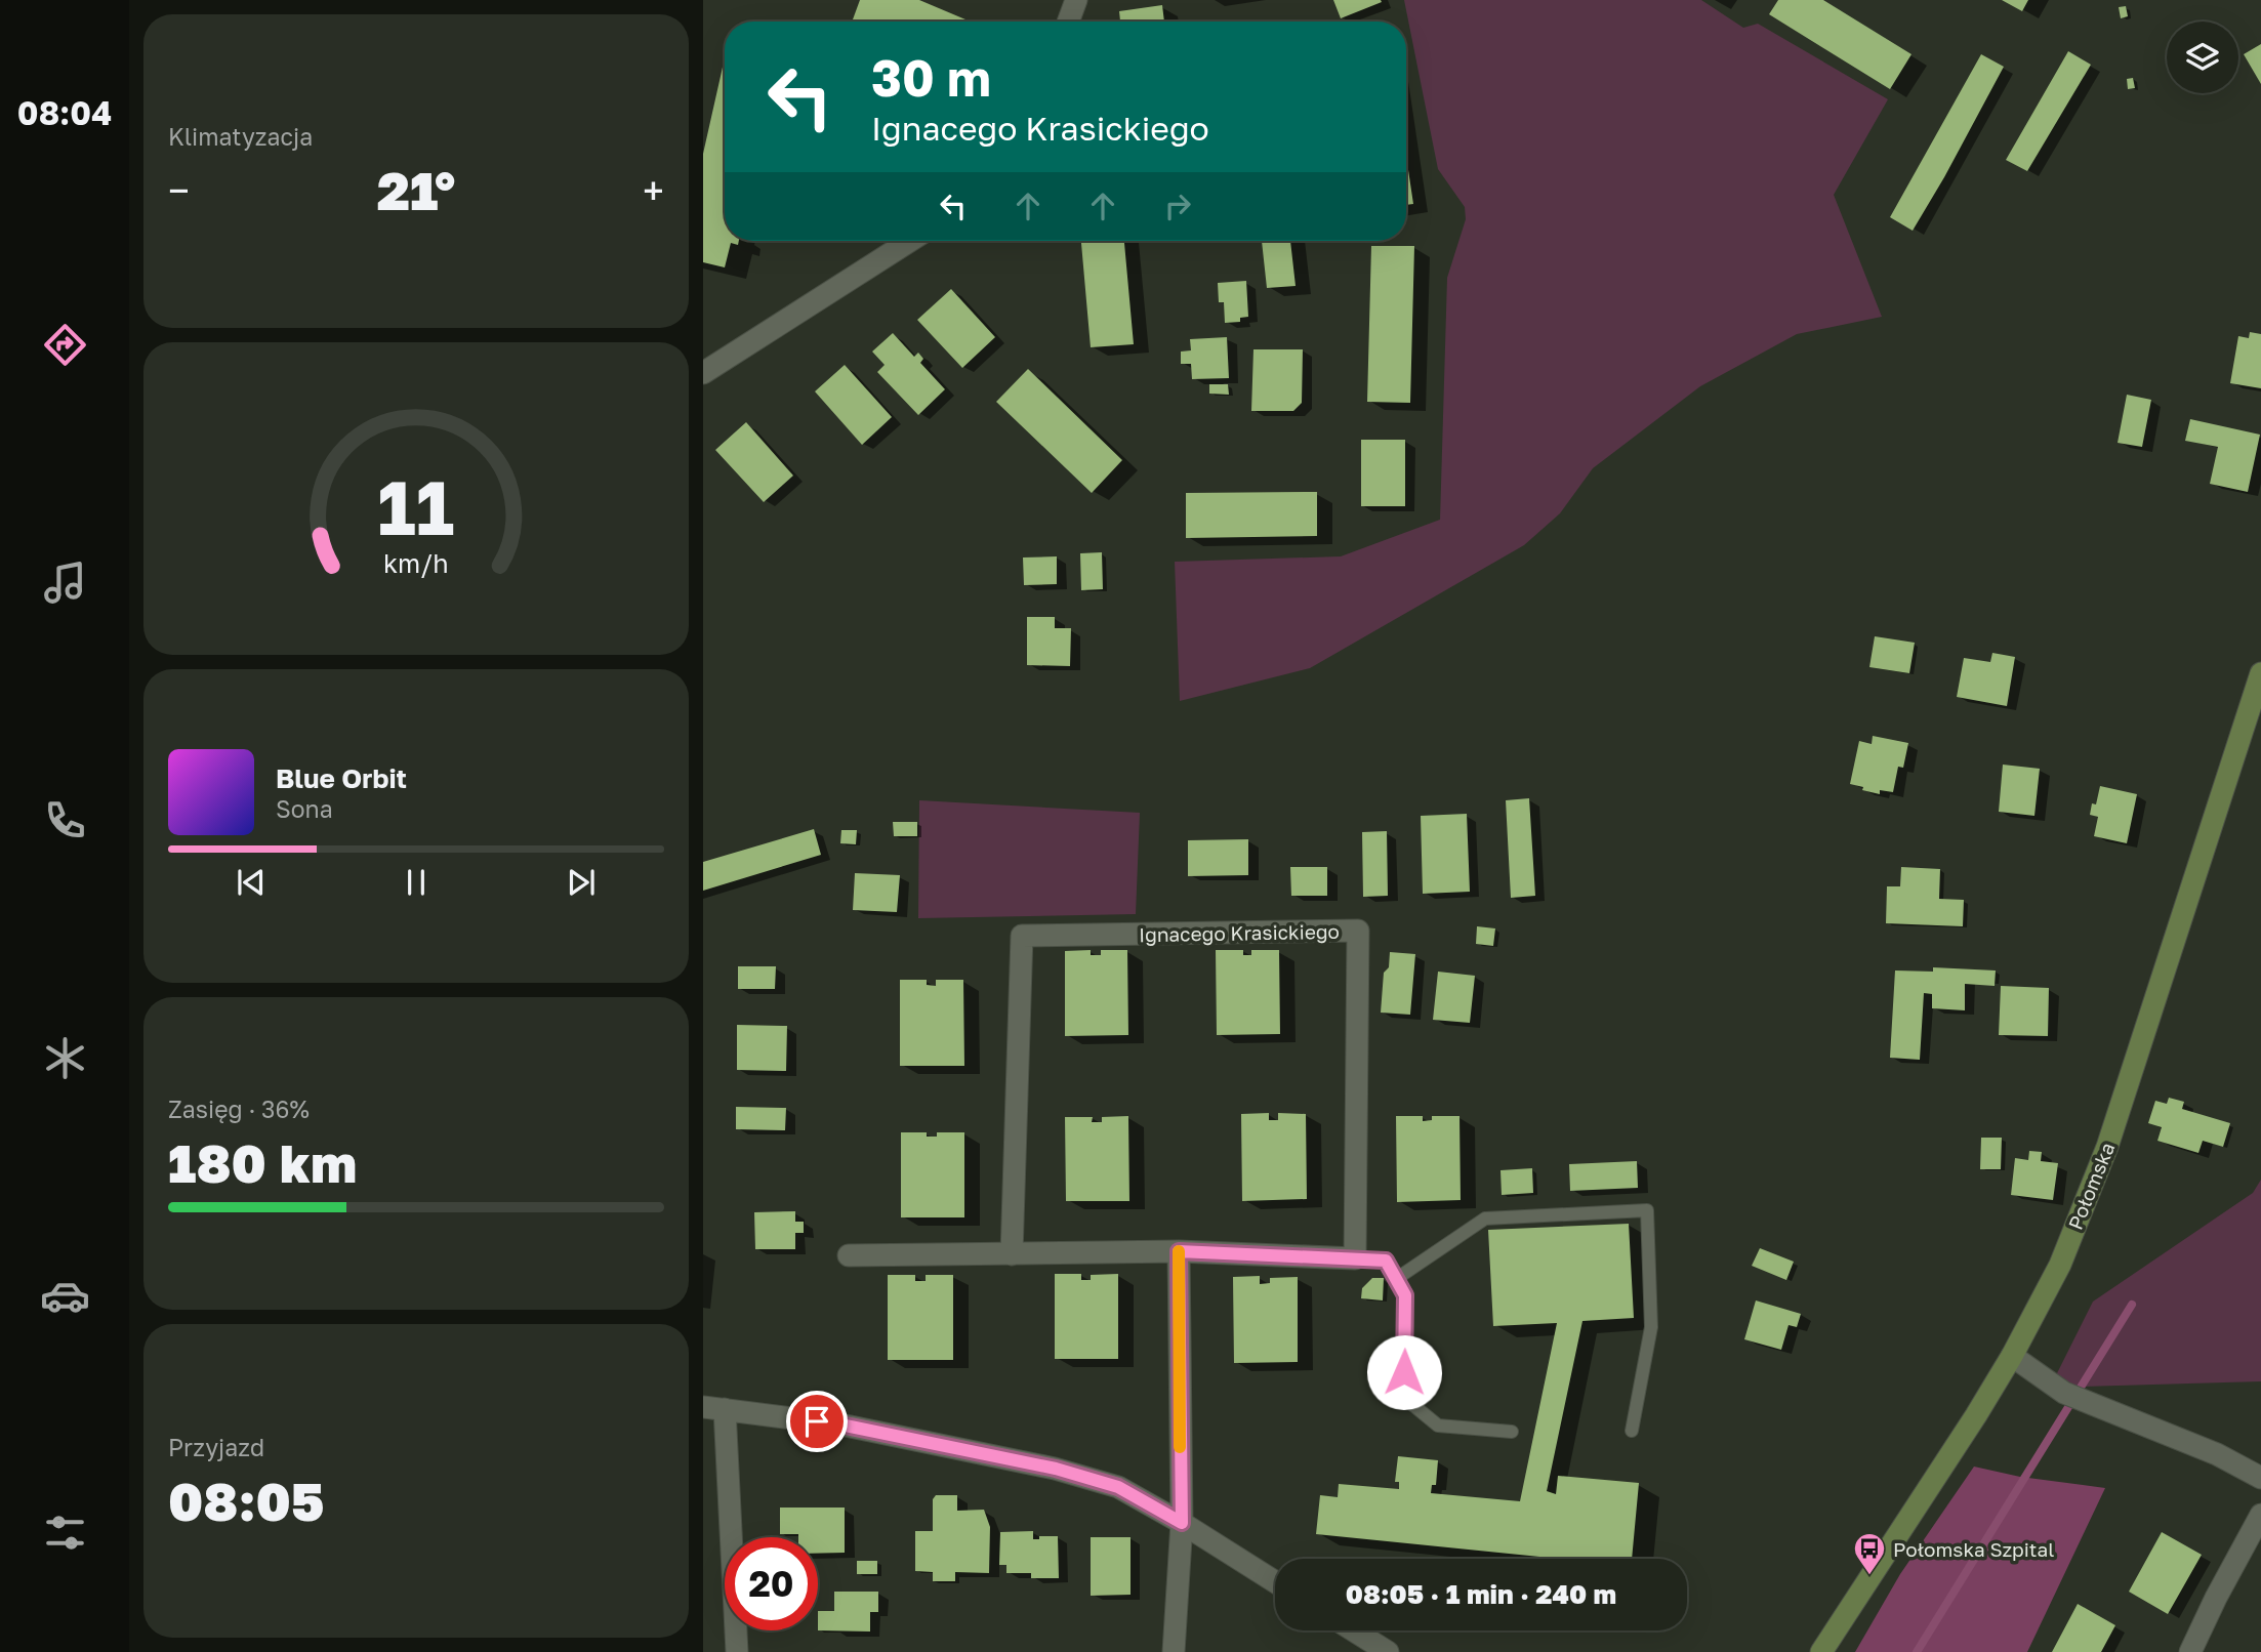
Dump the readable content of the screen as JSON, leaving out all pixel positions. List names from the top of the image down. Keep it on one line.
{"streets":{"street":["Ignacego Krasickiego","Połomska"]},"places":{"bus stop":["Połomska Szpital"]},"page":{"tabs":"08:04","tile":["Klimatyzacja",["Zasięg · 36%","180 km"],["Przyjazd","08:05"]],"turn":["30 m","Ignacego Krasickiego"],"heat":["−","21°","+"],"song":["Blue Orbit","Sona"],"limit":"20","trip":"08:05 · 1 min · 240 m","gauge":["11","km/h"]}}
